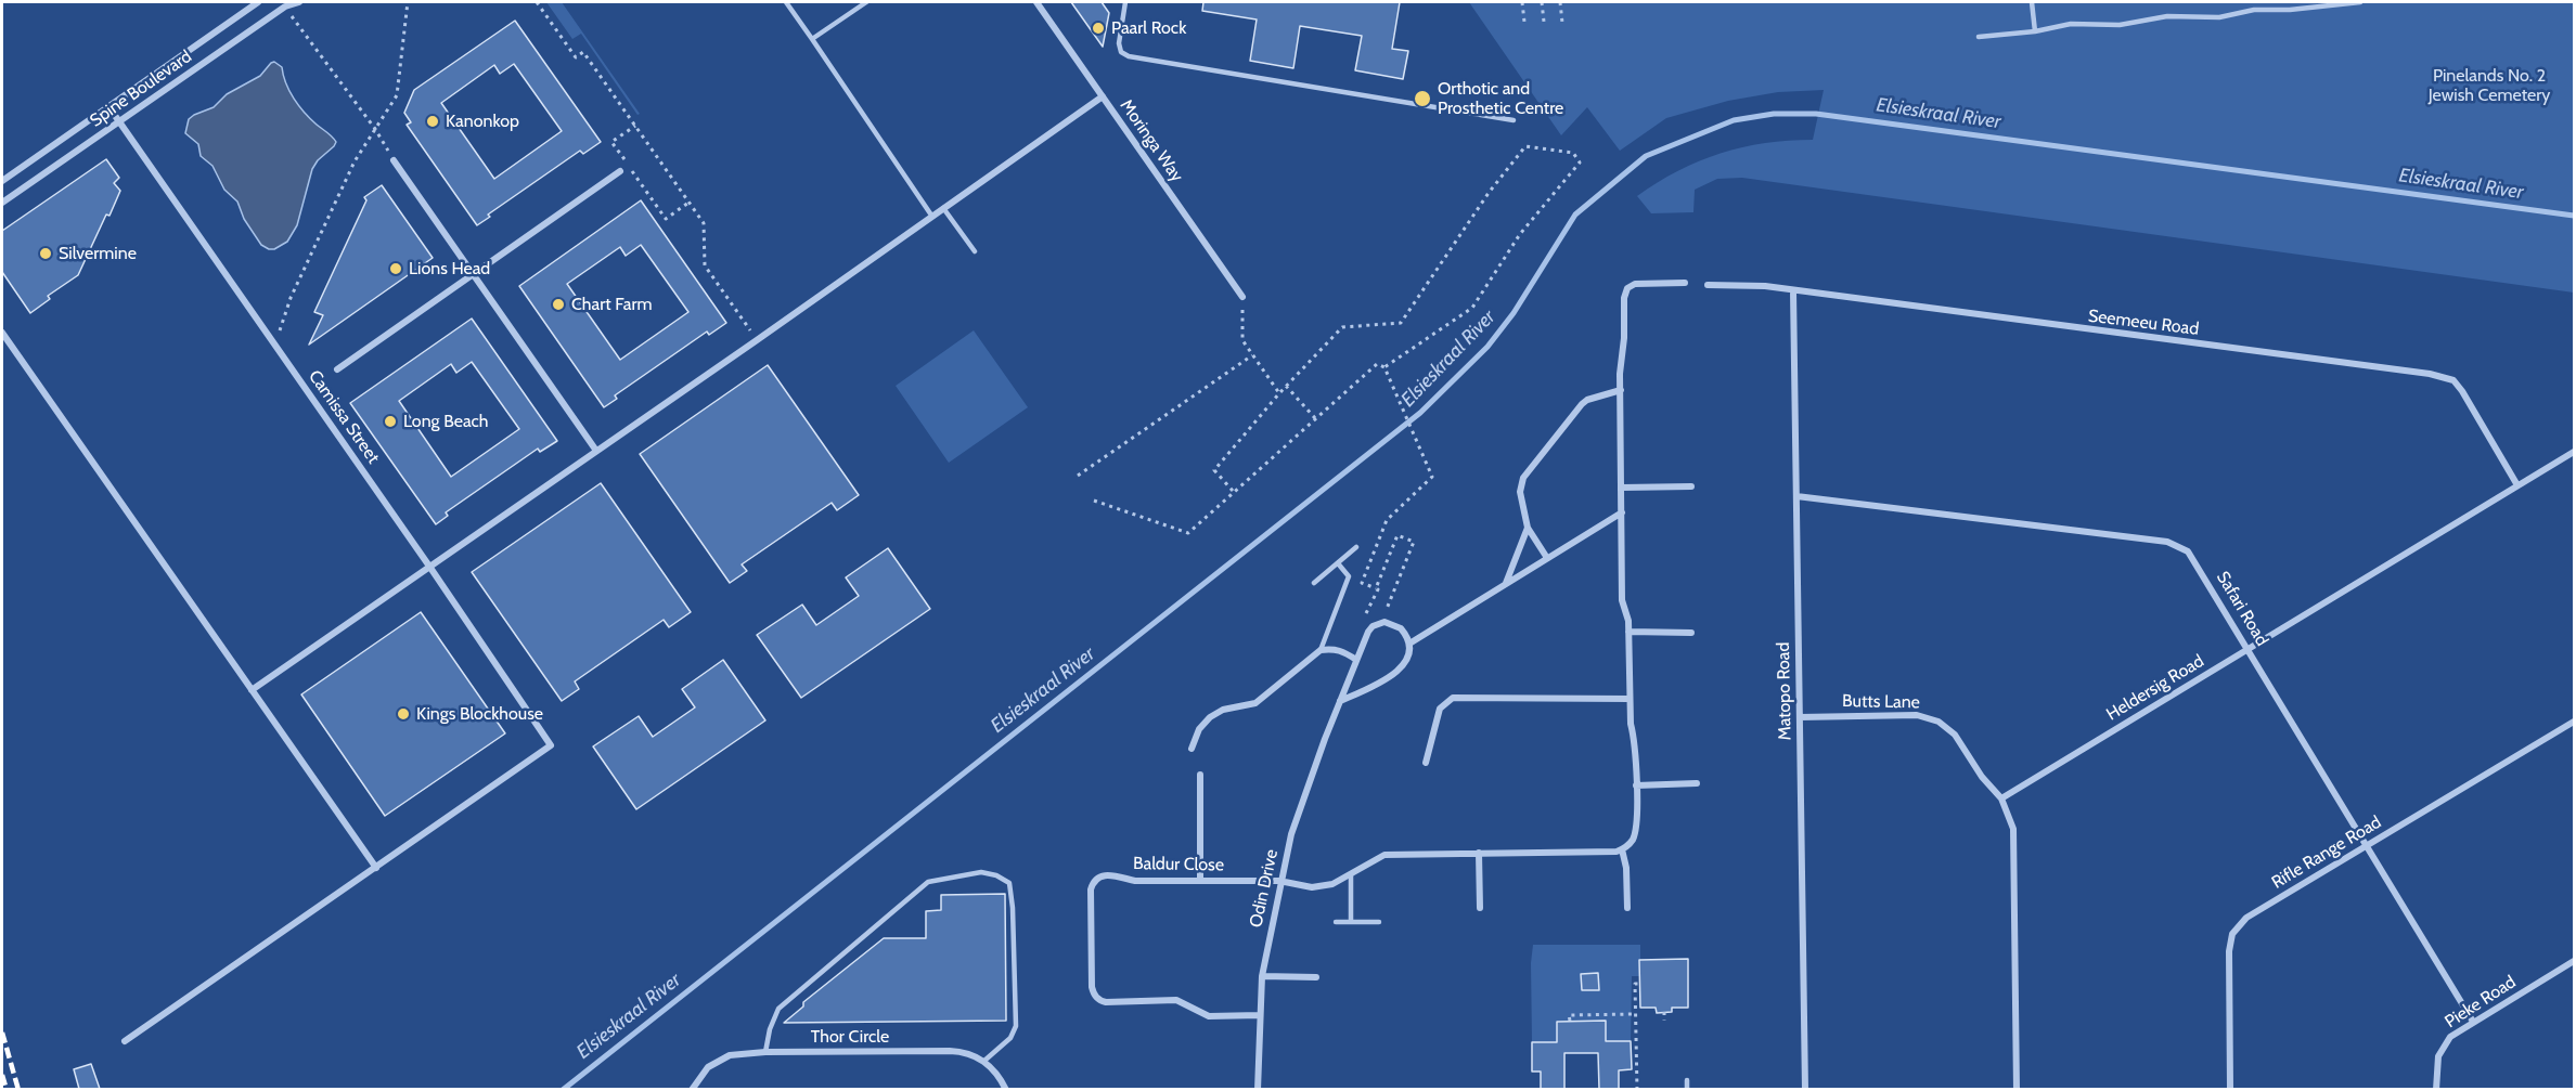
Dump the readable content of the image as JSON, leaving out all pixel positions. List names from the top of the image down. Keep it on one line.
{"streets":{"street":["Spine Boulevard","Moringa Way","Seemeeu Road","Camissa Street","Safari Road","Heldersig Road","Matopo Road","Butts Lane","Rifle Range Road","Baldur Close","Odin Drive","Pieke Road","Thor Circle"]},"crossings":[["Spine Boulevard","Camissa Street"],["Seemeeu Road","Heldersig Road"],["Seemeeu Road","Matopo Road"],["Safari Road","Heldersig Road"],["Safari Road","Matopo Road"],["Safari Road","Rifle Range Road"],["Safari Road","Pieke Road"],["Heldersig Road","Butts Lane"],["Matopo Road","Butts Lane"],["Baldur Close","Odin Drive"]],"water":["Elsieskraal River"],"parks":["Pinelands No. 2 Jewish Cemetery"],"places":["Paarl Rock","Orthotic and Prosthetic Centre","Kanonkop","Silvermine","Lions Head","Chart Farm","Long Beach","Kings Blockhouse"]}
